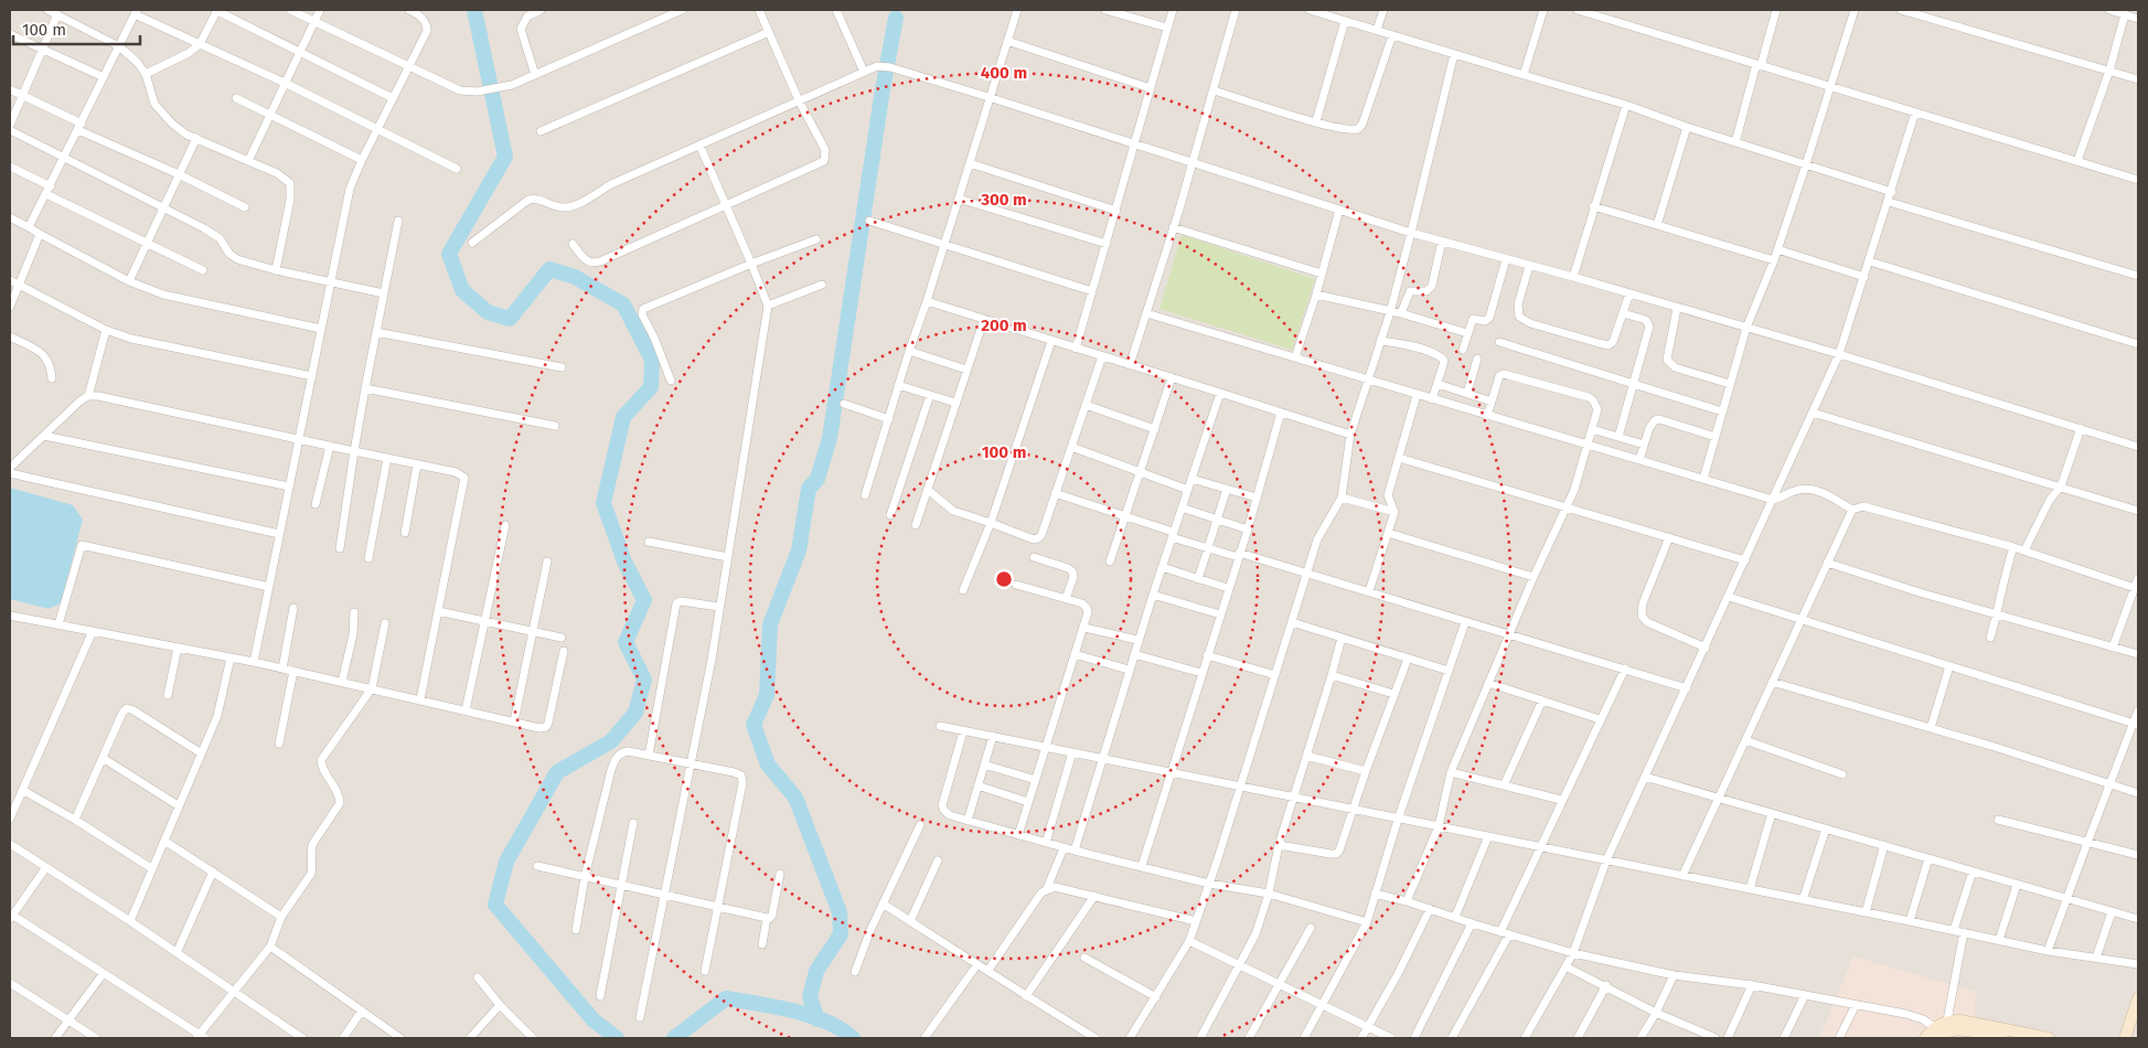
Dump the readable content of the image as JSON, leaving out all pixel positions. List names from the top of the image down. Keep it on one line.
{"scale_bar":"100 m","rings":["400 m","300 m","200 m","100 m"]}
